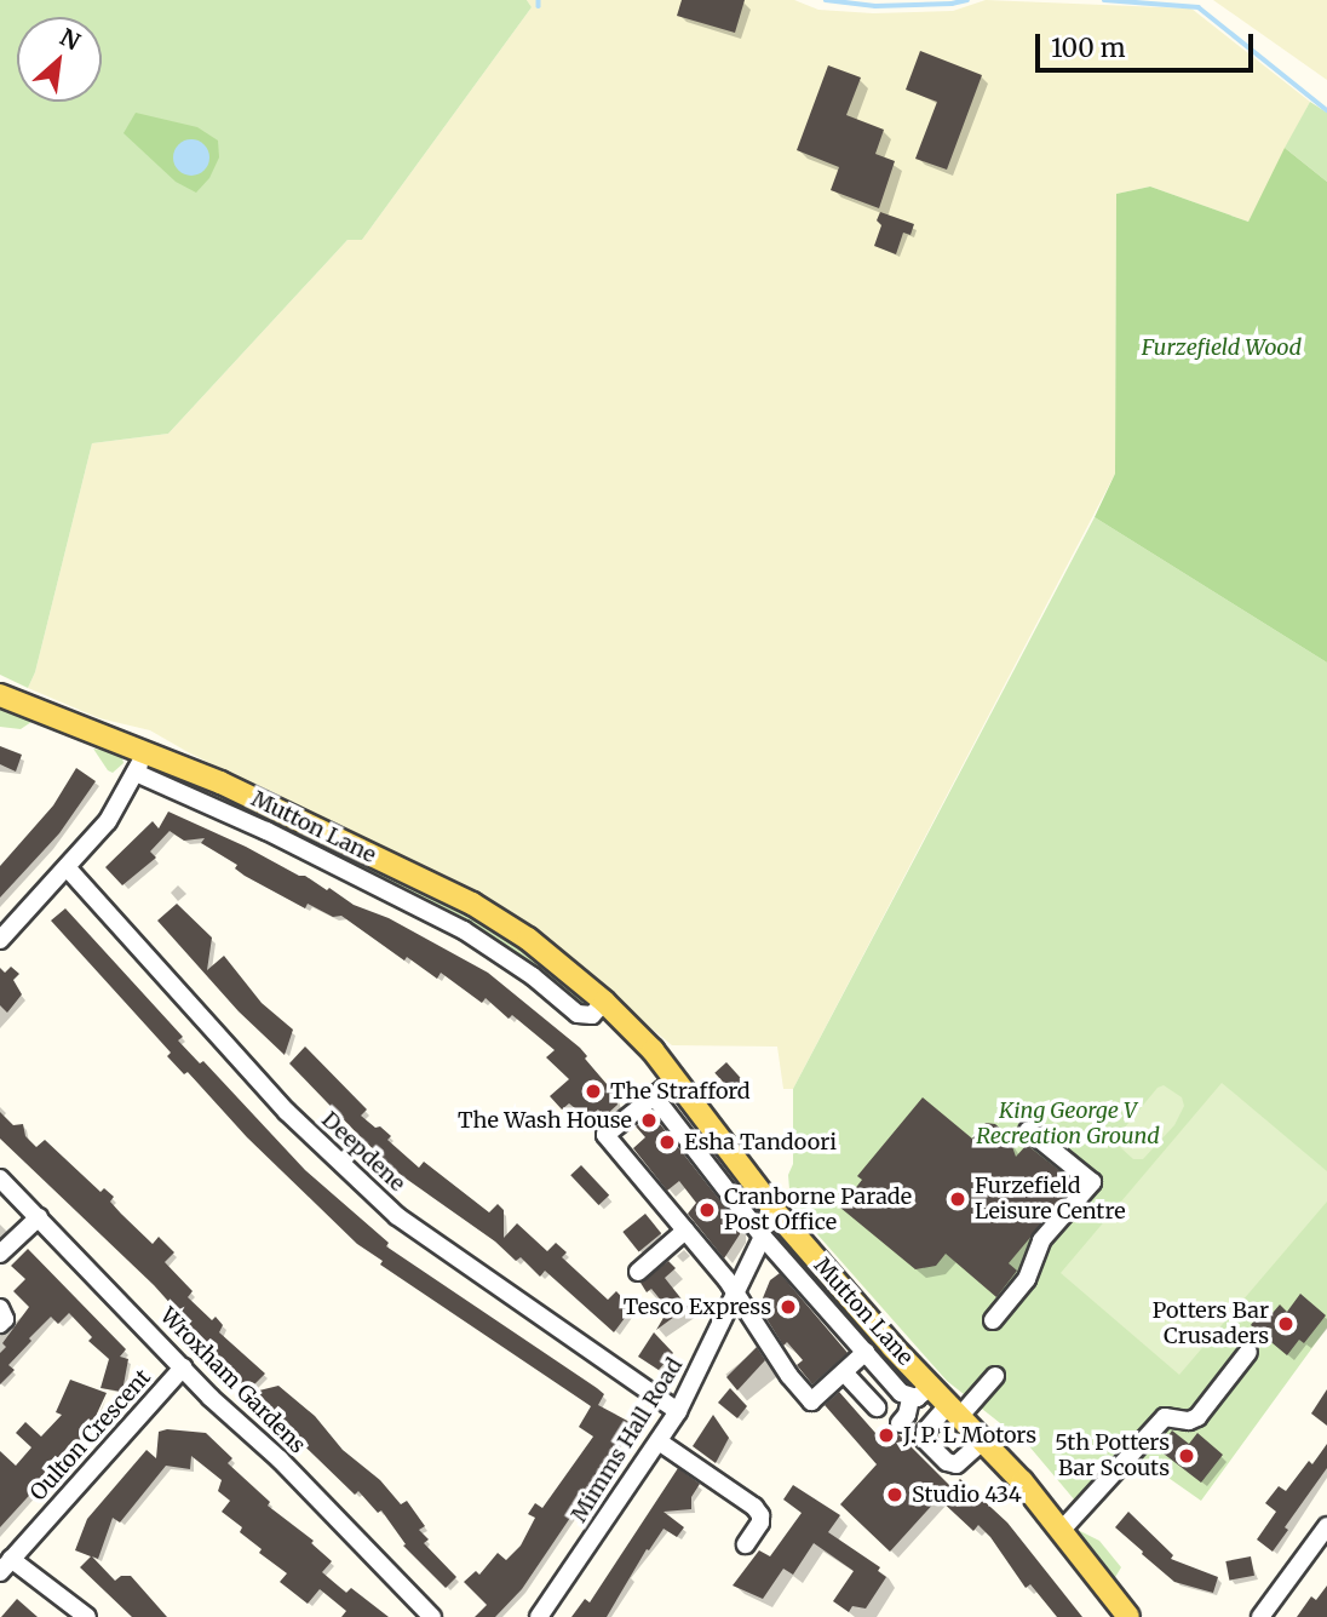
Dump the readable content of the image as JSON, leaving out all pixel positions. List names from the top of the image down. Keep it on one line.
{"streets":{"main road":["Mutton Lane"],"street":["Deepdene","Wroxham Gardens","Oulton Crescent","Mimms Hall Road"]},"crossings":[["Deepdene","Mimms Hall Road"],["Wroxham Gardens","Oulton Crescent"]],"parks":["Furzefield Wood","King George V Recreation Ground"],"places":["The Strafford","The Wash House","Esha Tandoori","Furzefield Leisure Centre","Cranborne Parade Post Office","Tesco Express","Potters Bar Crusaders","J. P. L Motors","5th Potters Bar Scouts","Studio 434"],"scale_bar":"100 m","north":"top right"}
